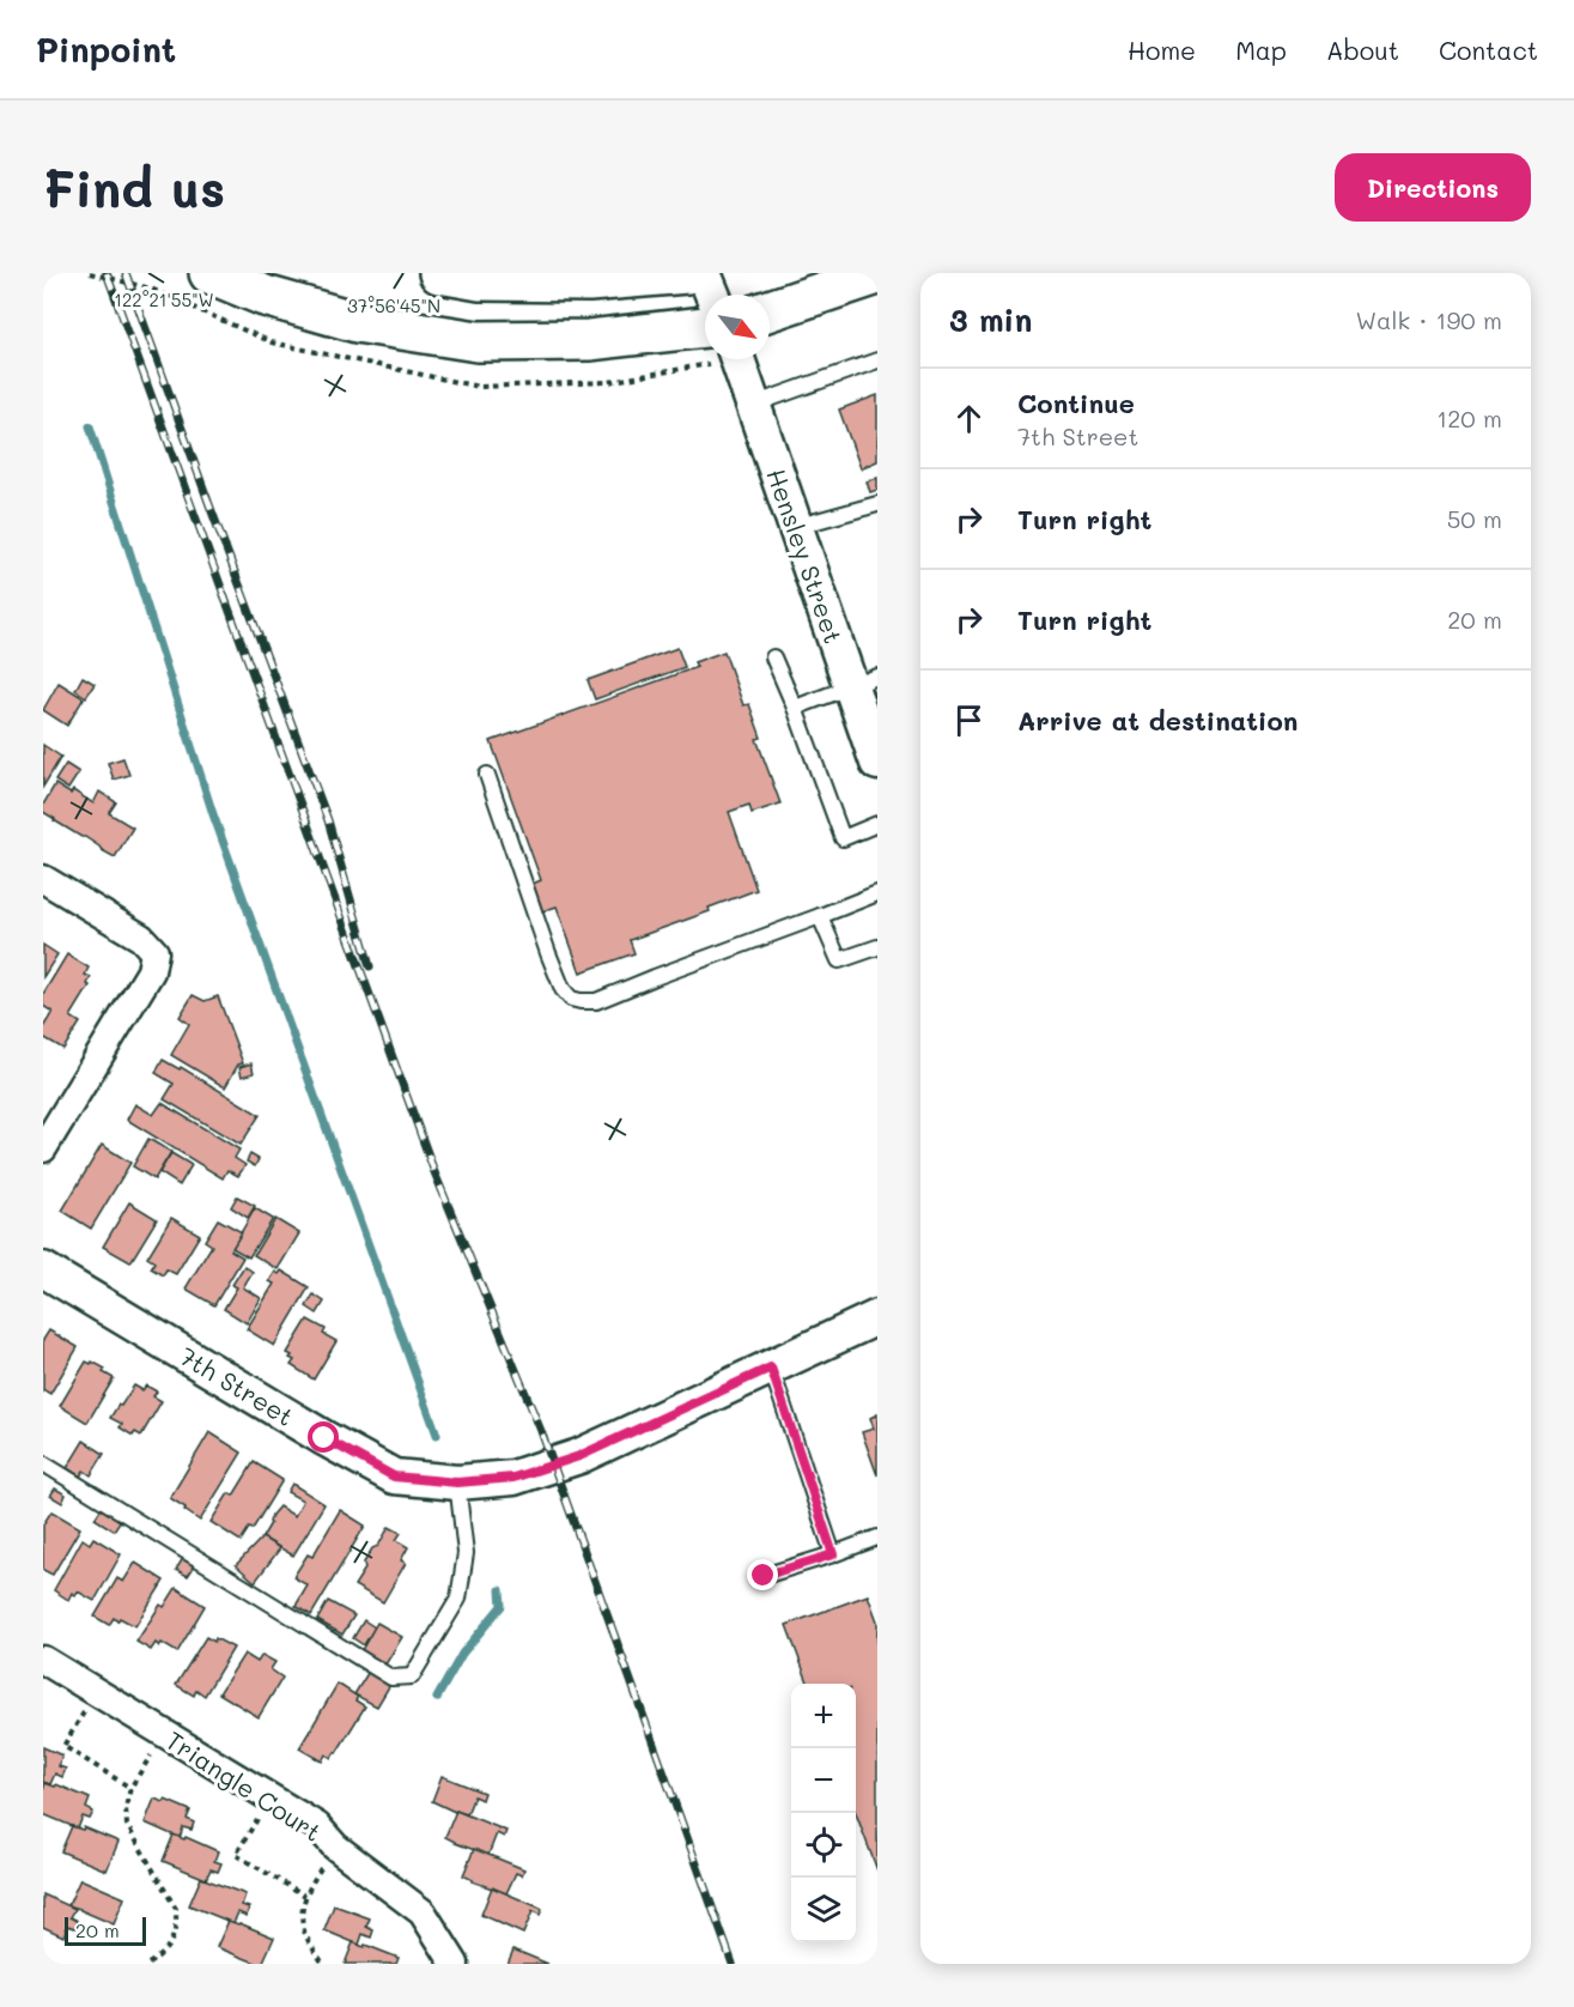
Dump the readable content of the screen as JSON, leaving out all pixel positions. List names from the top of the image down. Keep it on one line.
{"streets":{"street":["Hensley Street","7th Street","Triangle Court"]},"scale_bar":"20 m","north":"bottom right","page":{"header":"Pinpoint","nav":["Home","Map","About","Contact"],"buttons":"Directions","title":"Find us","heading":["3 min","Walk · 190 m"],"list":[["Continue","7th Street","120 m"],["Turn right","50 m"],["Turn right","20 m"],"Arrive at destination"],"map_buttons":["+","−"],"scale":"20 m"},"coordinates":["122°21'55\"W","37°56'45\"N"]}
